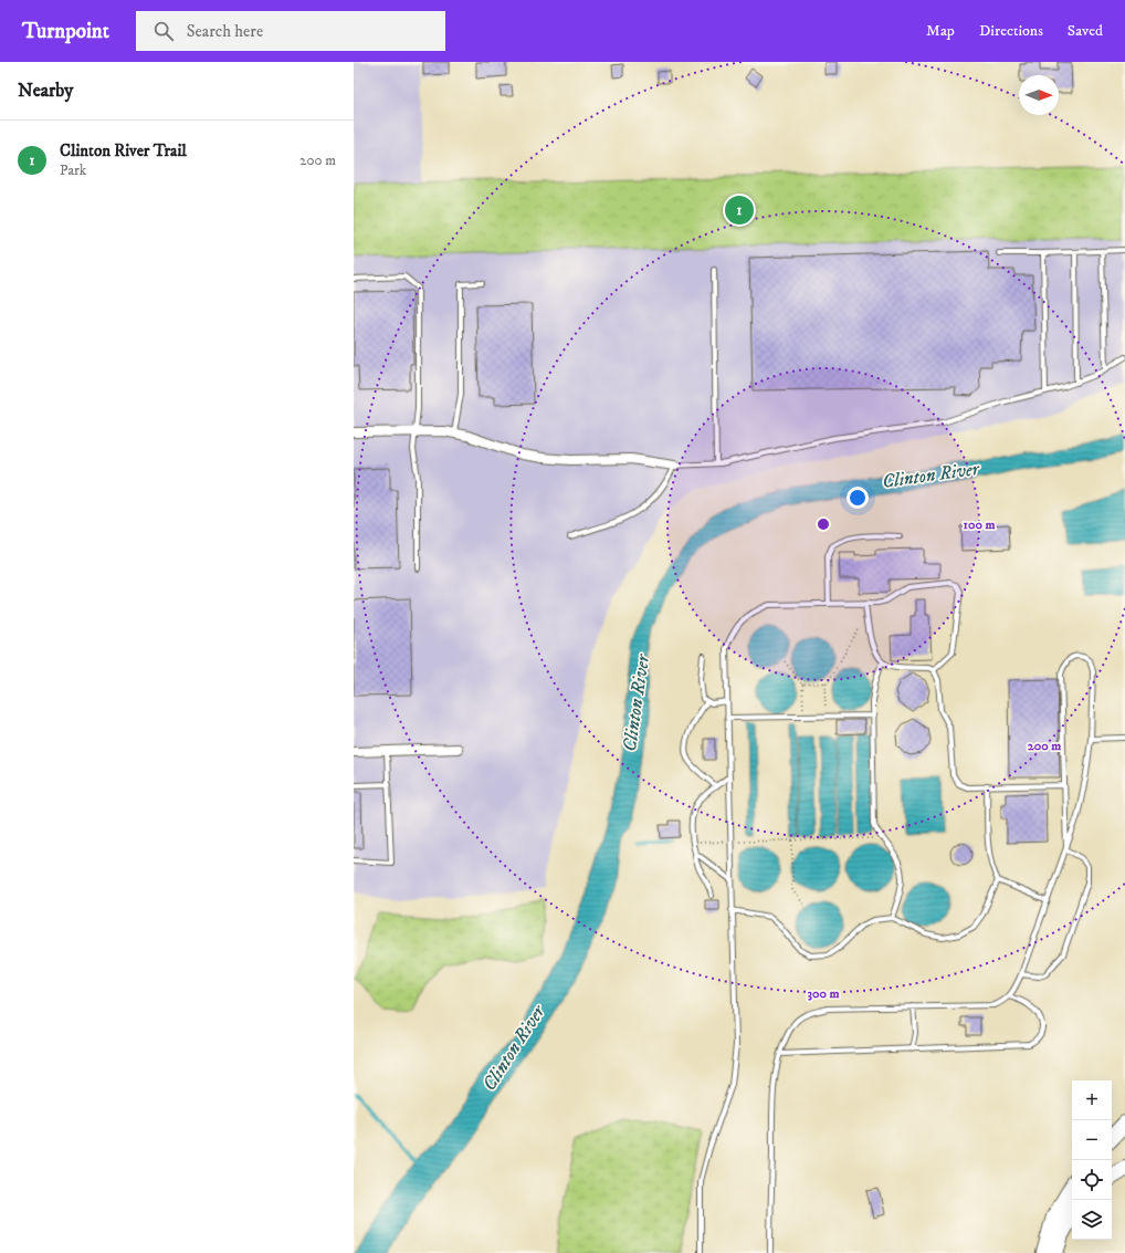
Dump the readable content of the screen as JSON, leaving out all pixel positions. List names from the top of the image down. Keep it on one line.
{"water":["Clinton River"],"north":"right","page":{"header":"Turnpoint","search":"Search here","nav":["Map","Directions","Saved"],"heading":"Nearby","list":[{"mark":"1","name":"Clinton River Trail","note":"Park","value":"200 m"}],"pins":"1","map_buttons":["+","−"]},"rings":["100 m","200 m","300 m"]}
